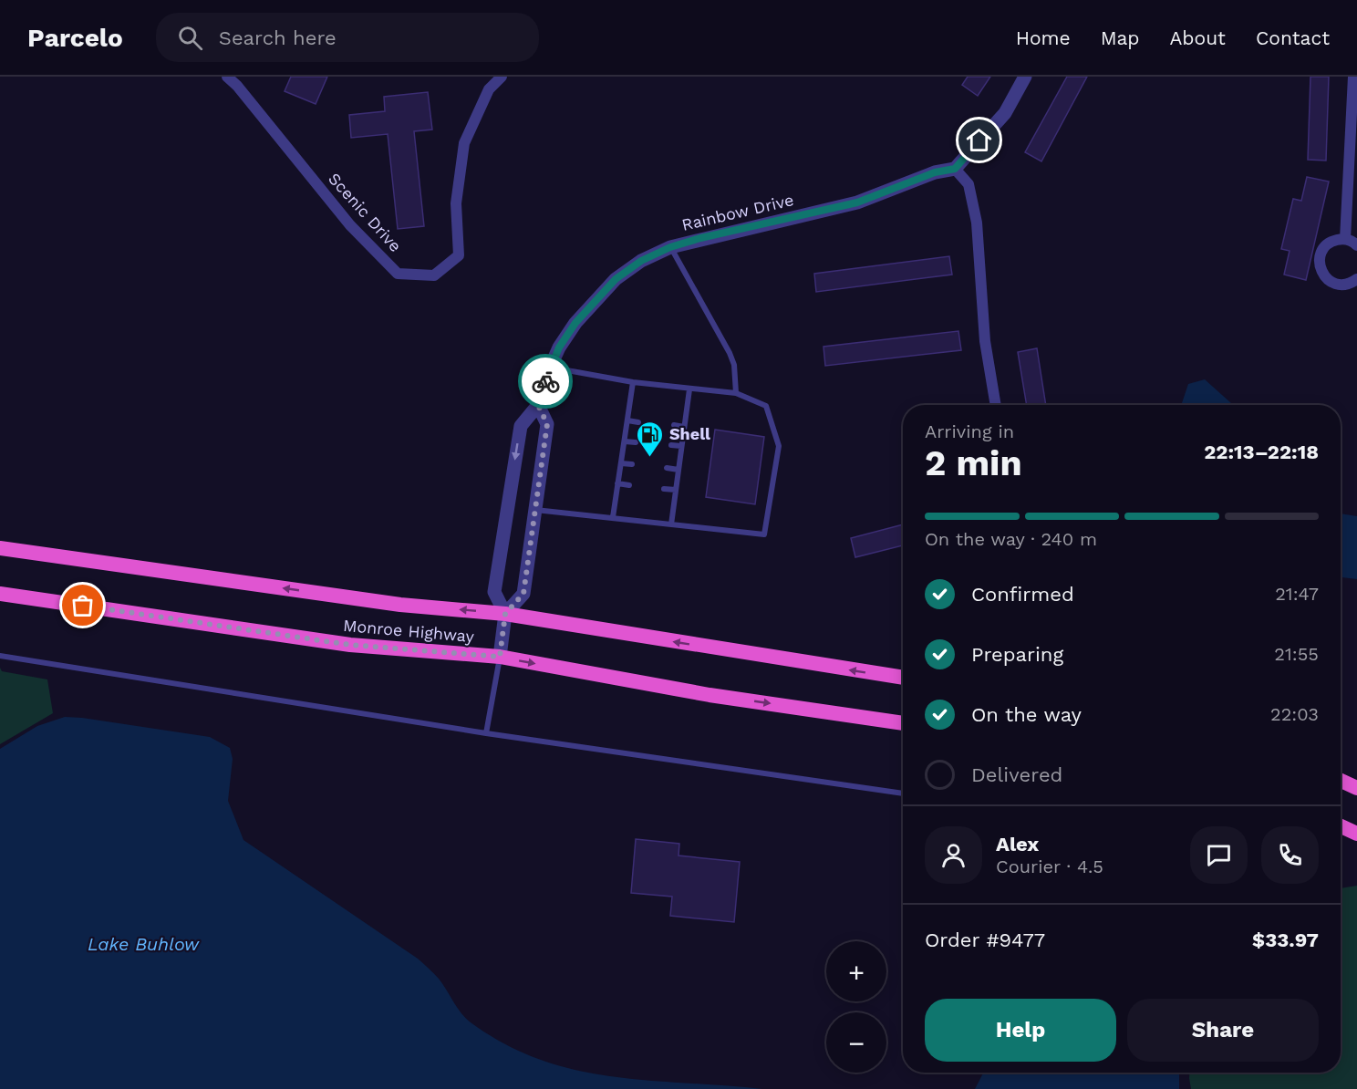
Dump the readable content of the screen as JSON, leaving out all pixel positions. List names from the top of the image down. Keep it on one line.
{"streets":{"highway":["Monroe Highway"],"street":["Scenic Drive","Rainbow Drive"]},"crossings":[["Rainbow Drive","Monroe Highway"]],"water":["Lake Buhlow"],"places":{"fuel station":["Shell"]},"page":{"header":"Parcelo","search":"Search here","nav":["Home","Map","About","Contact"],"heading":["2 min","Arriving in","22:13–22:18"],"panel":["Alex","Courier · 4.5","Order #9477","$33.97"],"bar":"On the way · 240 m","list":[["Confirmed","21:47"],["Preparing","21:55"],["On the way","22:03"],"Delivered"],"map_buttons":["+","−"],"buttons":["Help","Share"]}}
